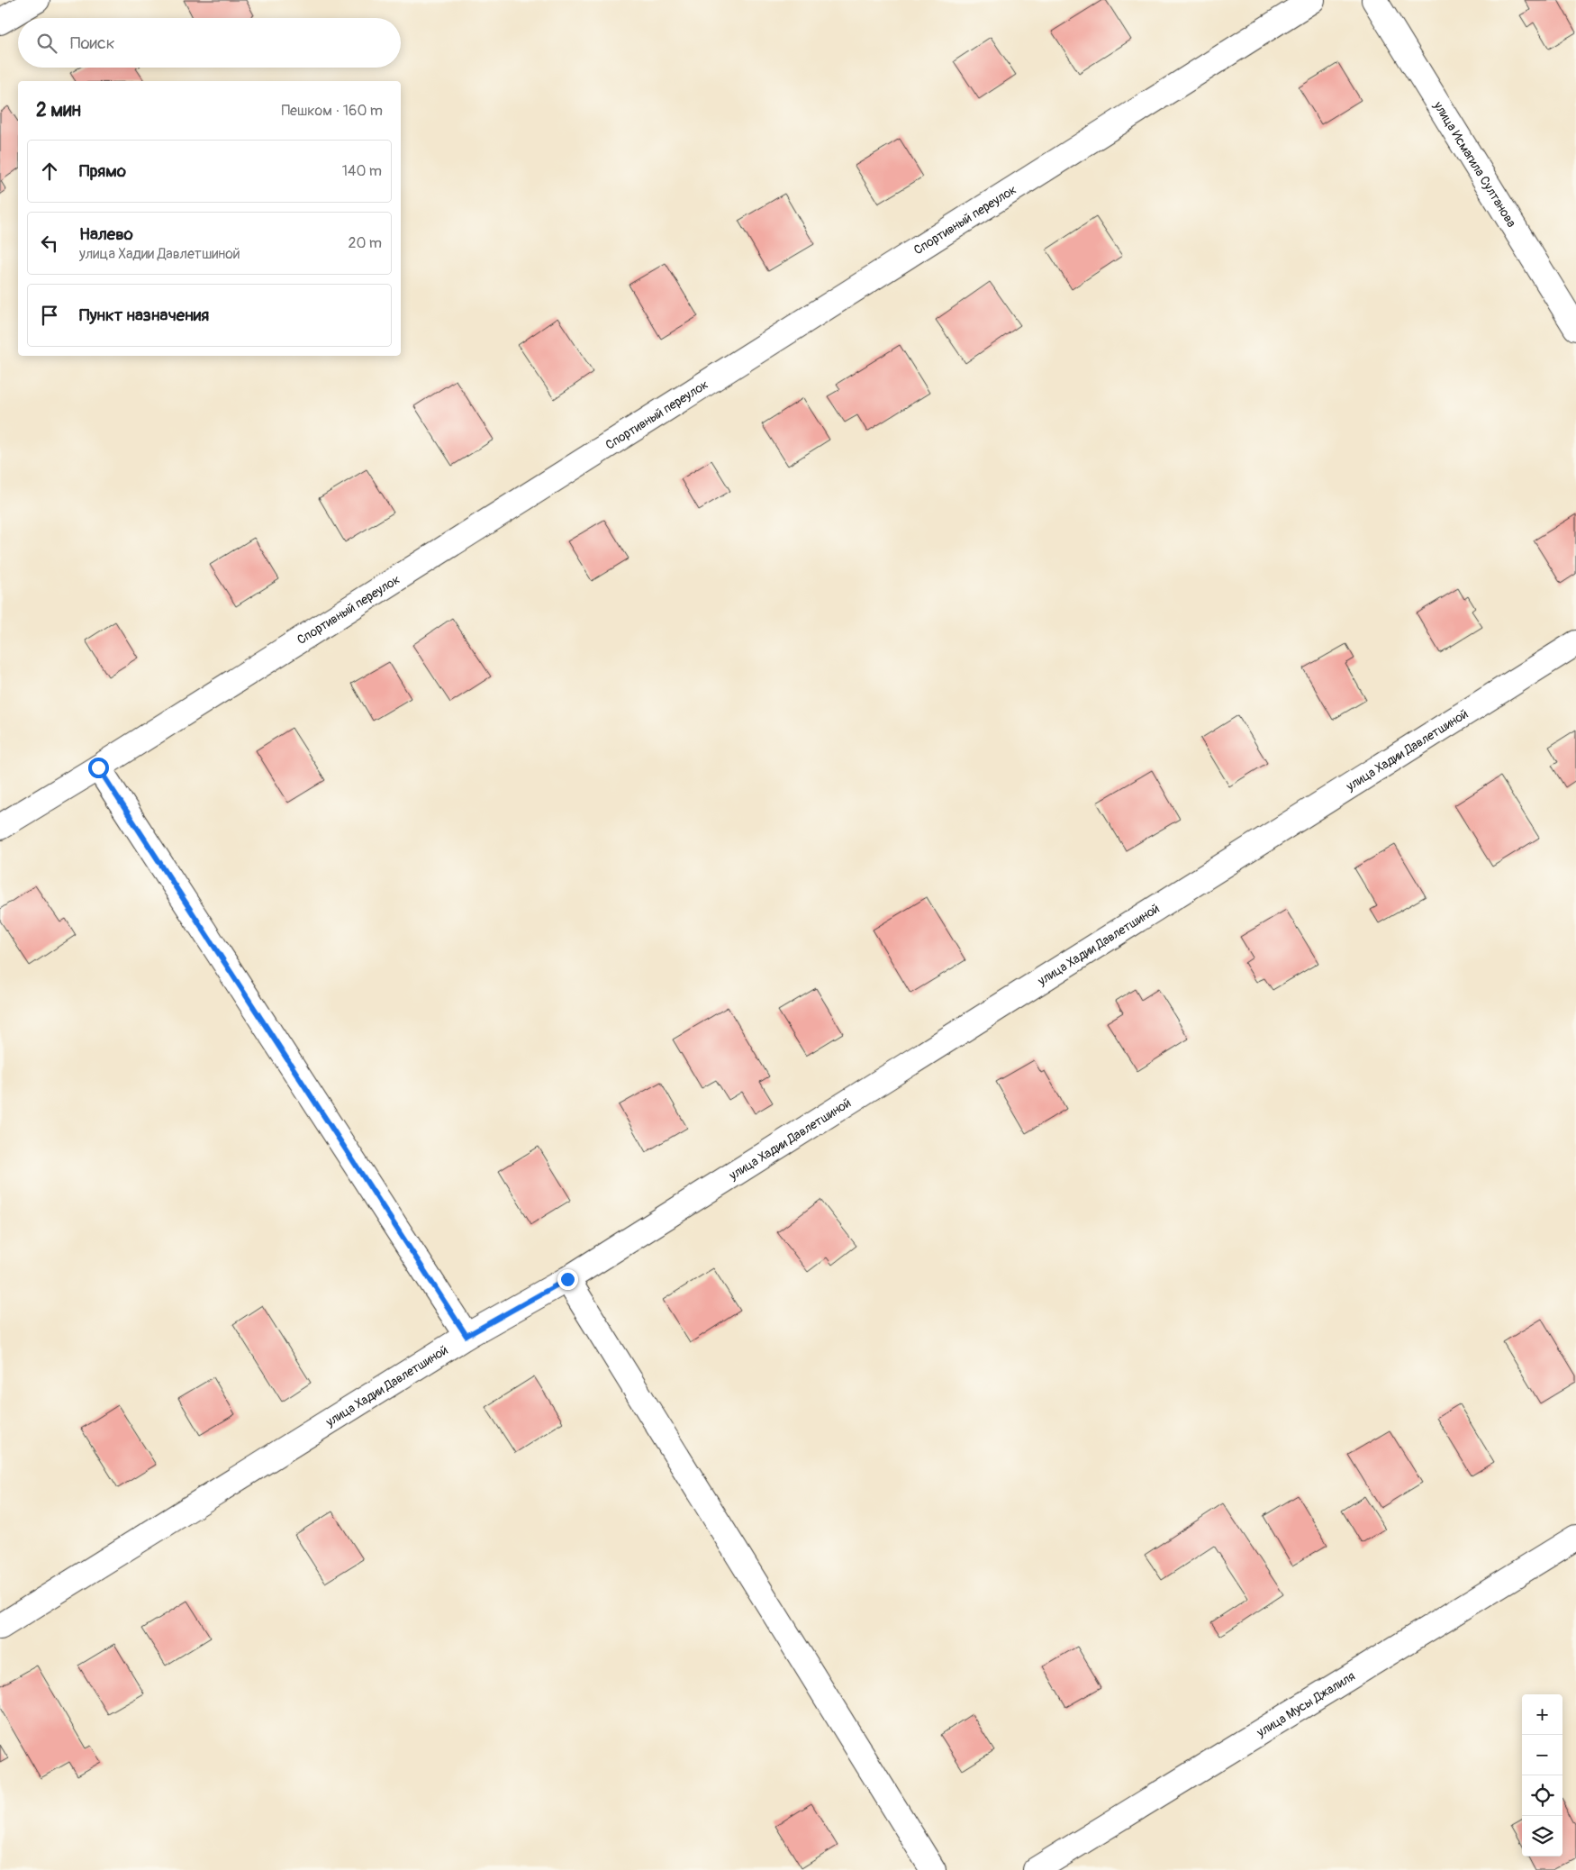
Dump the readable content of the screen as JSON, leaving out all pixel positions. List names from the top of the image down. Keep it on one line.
{"streets":{"street":["улица Исмагила Султанова","Спортивный переулок","улица Хадии Давлетшиной","улица Мусы Джалиля"]},"page":{"search":"Поиск","heading":["2 мин","Пешком · 160 m"],"list":[["Прямо","140 m"],["Налево","улица Хадии Давлетшиной","20 m"],"Пункт назначения"],"map_buttons":["+","−"]}}
